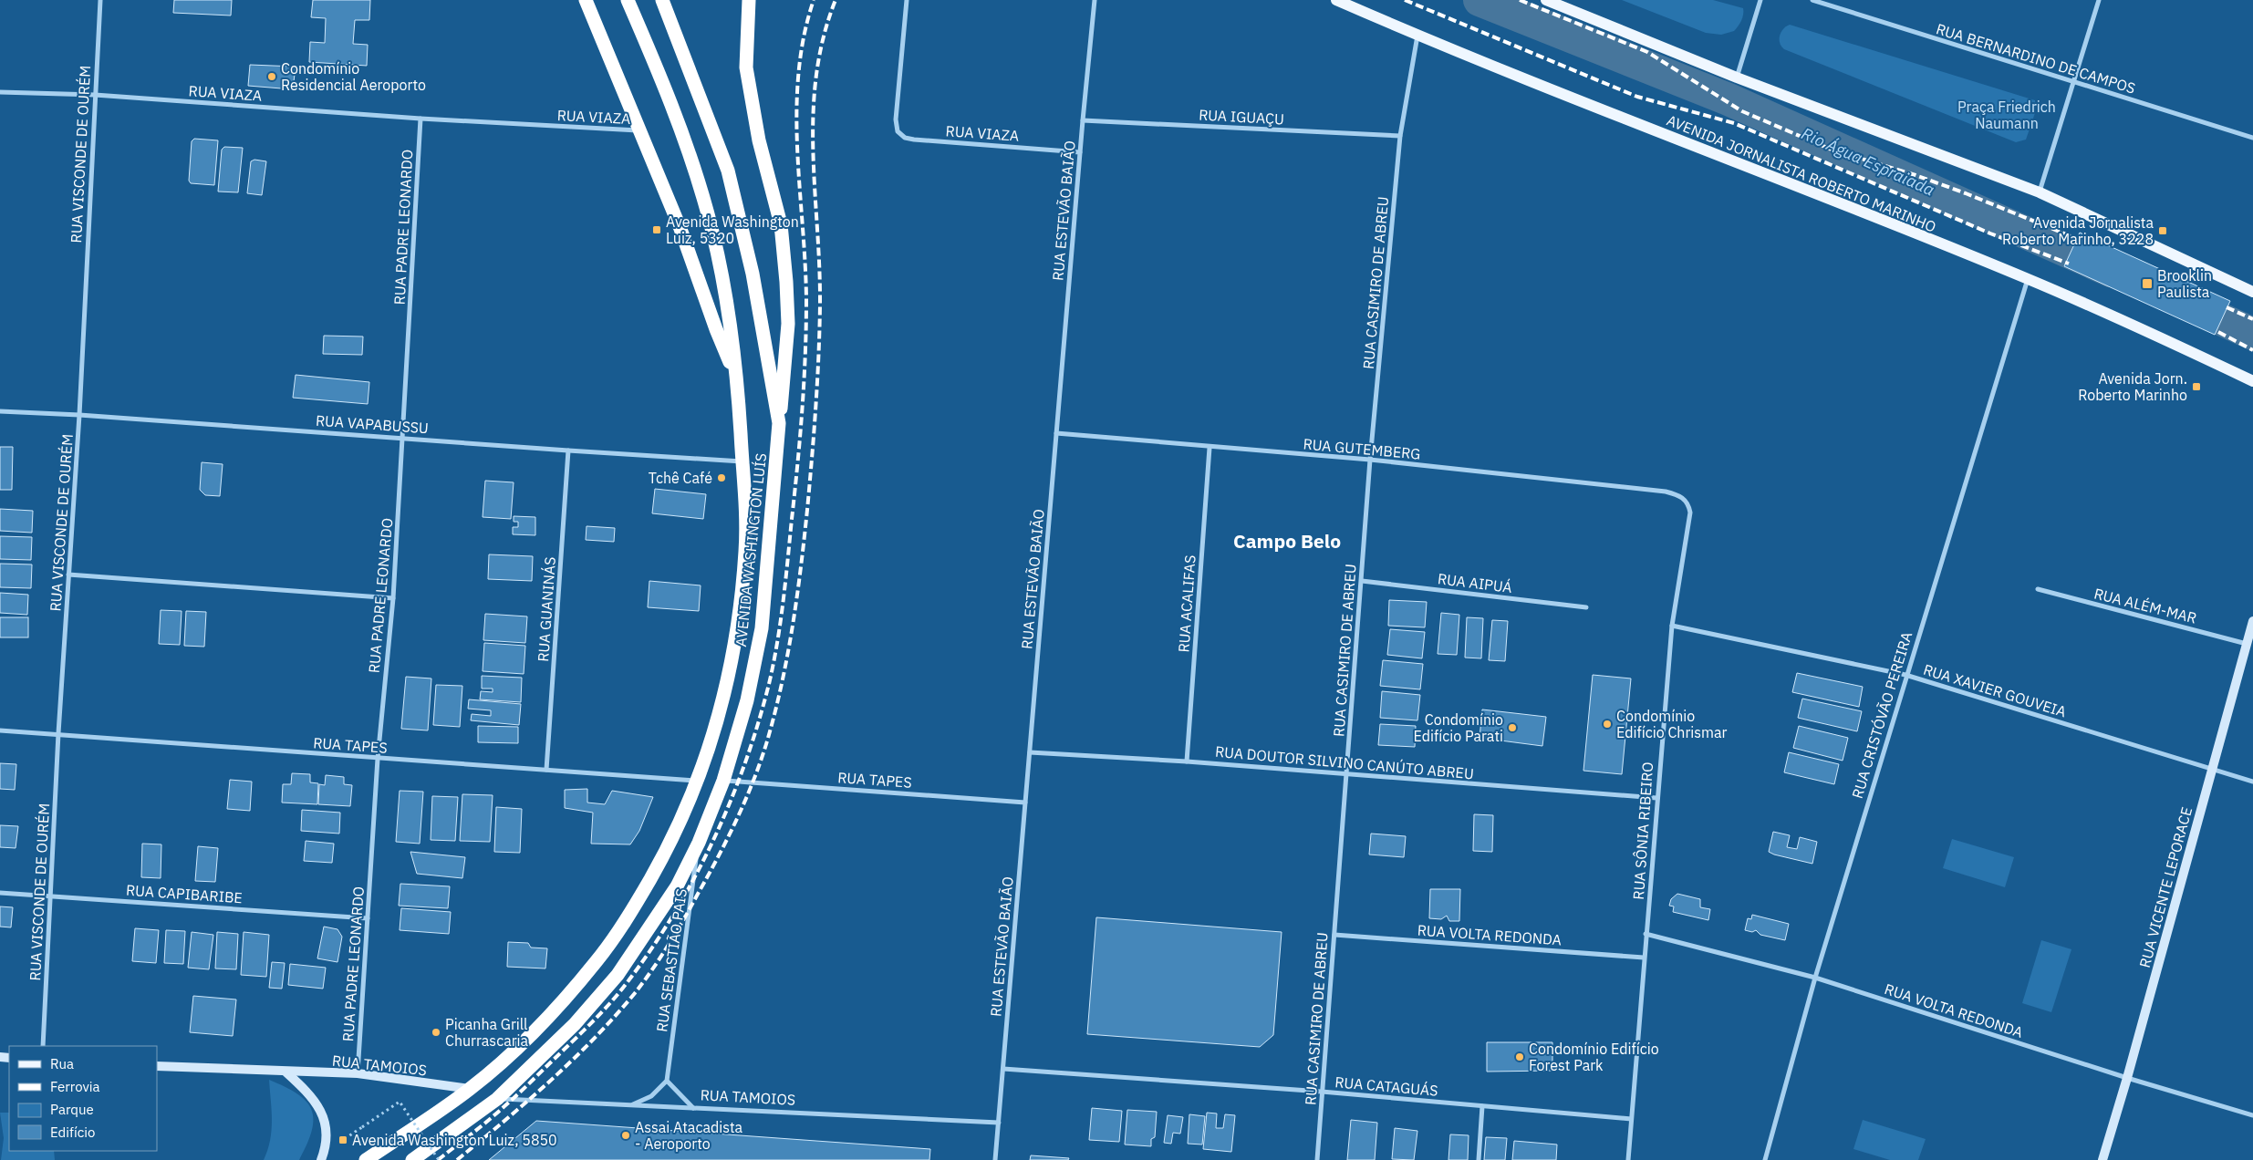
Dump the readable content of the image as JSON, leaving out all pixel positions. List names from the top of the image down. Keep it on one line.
{"streets":{"highway":["AVENIDA WASHINGTON LUÍS"],"main road":["AVENIDA JORNALISTA ROBERTO MARINHO"],"street":["RUA BERNARDINO DE CAMPOS","RUA VIAZA","RUA IGUAÇU","RUA VISCONDE DE OURÉM","RUA ESTEVÃO BAIÃO","RUA PADRE LEONARDO","RUA CASIMIRO DE ABREU","RUA VAPABUSSU","RUA GUTEMBERG","RUA AIPUÁ","RUA ACALIFAS","RUA ALÉM-MAR","RUA GUANINÁS","RUA XAVIER GOUVEIA","RUA CRISTÓVÃO PEREIRA","RUA TAPES","RUA DOUTOR SILVINO CANÚTO ABREU","RUA SÔNIA RIBEIRO","RUA VICENTE LEPORACE","RUA CAPIBARIBE","RUA VOLTA REDONDA","RUA SEBASTIÃO PAIS","RUA TAMOIOS","RUA CATAGUÁS"]},"crossings":[["RUA VIAZA","RUA VISCONDE DE OURÉM"],["RUA VIAZA","RUA ESTEVÃO BAIÃO"],["RUA VIAZA","RUA PADRE LEONARDO"],["RUA IGUAÇU","RUA ESTEVÃO BAIÃO"],["RUA IGUAÇU","RUA CASIMIRO DE ABREU"],["RUA VISCONDE DE OURÉM","RUA VAPABUSSU"],["RUA VISCONDE DE OURÉM","RUA TAPES"],["RUA VISCONDE DE OURÉM","RUA CAPIBARIBE"],["AVENIDA JORNALISTA ROBERTO MARINHO","RUA CASIMIRO DE ABREU"],["AVENIDA JORNALISTA ROBERTO MARINHO","RUA CRISTÓVÃO PEREIRA"],["RUA ESTEVÃO BAIÃO","RUA GUTEMBERG"],["RUA ESTEVÃO BAIÃO","RUA TAPES"],["RUA ESTEVÃO BAIÃO","RUA DOUTOR SILVINO CANÚTO ABREU"],["RUA ESTEVÃO BAIÃO","RUA TAMOIOS"],["RUA ESTEVÃO BAIÃO","RUA CATAGUÁS"],["RUA PADRE LEONARDO","RUA VAPABUSSU"],["RUA PADRE LEONARDO","RUA TAPES"],["RUA PADRE LEONARDO","RUA CAPIBARIBE"],["RUA PADRE LEONARDO","RUA TAMOIOS"],["RUA CASIMIRO DE ABREU","RUA GUTEMBERG"],["RUA CASIMIRO DE ABREU","RUA AIPUÁ"],["RUA CASIMIRO DE ABREU","RUA DOUTOR SILVINO CANÚTO ABREU"],["RUA CASIMIRO DE ABREU","RUA VOLTA REDONDA"],["RUA CASIMIRO DE ABREU","RUA CATAGUÁS"],["RUA VAPABUSSU","AVENIDA WASHINGTON LUÍS"],["RUA VAPABUSSU","RUA GUANINÁS"],["RUA GUTEMBERG","RUA ACALIFAS"],["RUA GUTEMBERG","RUA SÔNIA RIBEIRO"],["AVENIDA WASHINGTON LUÍS","RUA TAPES"],["AVENIDA WASHINGTON LUÍS","RUA SEBASTIÃO PAIS"],["AVENIDA WASHINGTON LUÍS","RUA TAMOIOS"],["RUA ACALIFAS","RUA DOUTOR SILVINO CANÚTO ABREU"],["RUA ALÉM-MAR","RUA VICENTE LEPORACE"],["RUA GUANINÁS","RUA TAPES"],["RUA XAVIER GOUVEIA","RUA CRISTÓVÃO PEREIRA"],["RUA XAVIER GOUVEIA","RUA SÔNIA RIBEIRO"],["RUA XAVIER GOUVEIA","RUA VICENTE LEPORACE"],["RUA CRISTÓVÃO PEREIRA","RUA VOLTA REDONDA"],["RUA DOUTOR SILVINO CANÚTO ABREU","RUA SÔNIA RIBEIRO"],["RUA SÔNIA RIBEIRO","RUA VOLTA REDONDA"],["RUA SÔNIA RIBEIRO","RUA CATAGUÁS"],["RUA VICENTE LEPORACE","RUA VOLTA REDONDA"]],"districts":["Campo Belo"],"water":["Rio Água Espraiada"],"parks":["Praça Friedrich Naumann"],"places":{"other":["Condomínio Residencial Aeroporto","Tchê Café","Condomínio Edifício Chrismar","Condomínio Edifício Parati","Picanha Grill Churrascaria","Condomínio Edifício Forest Park","Assai Atacadista - Aeroporto"],"transit":["Avenida Washington Luiz, 5320","Avenida Jornalista Roberto Marinho, 3228","Brooklin Paulista","Avenida Jorn. Roberto Marinho","Avenida Washington Luiz, 5850"]},"legend":["Rua","Ferrovia","Parque","Edifício"]}
